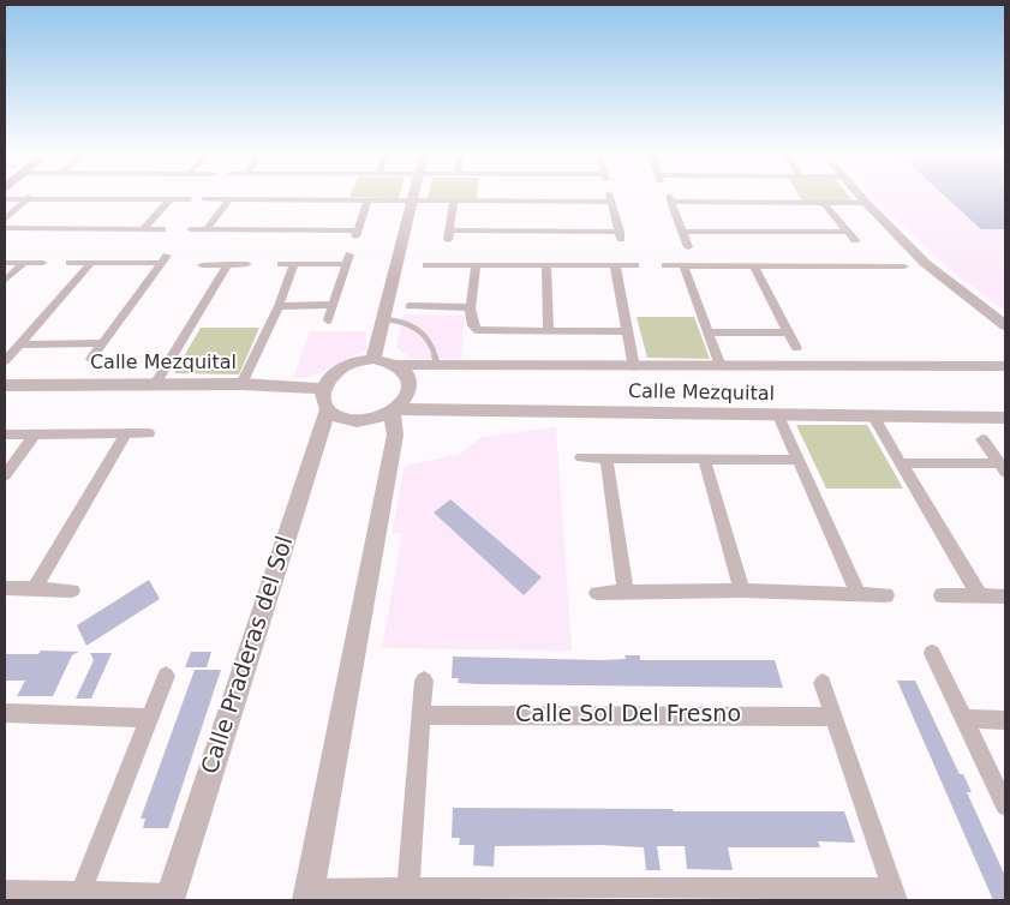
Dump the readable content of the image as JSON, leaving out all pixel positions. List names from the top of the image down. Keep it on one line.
{"streets":{"street":["Calle Mezquital","Calle Praderas del Sol","Calle Sol Del Fresno"]},"crossings":[["Calle Mezquital","Calle Praderas del Sol"]]}
